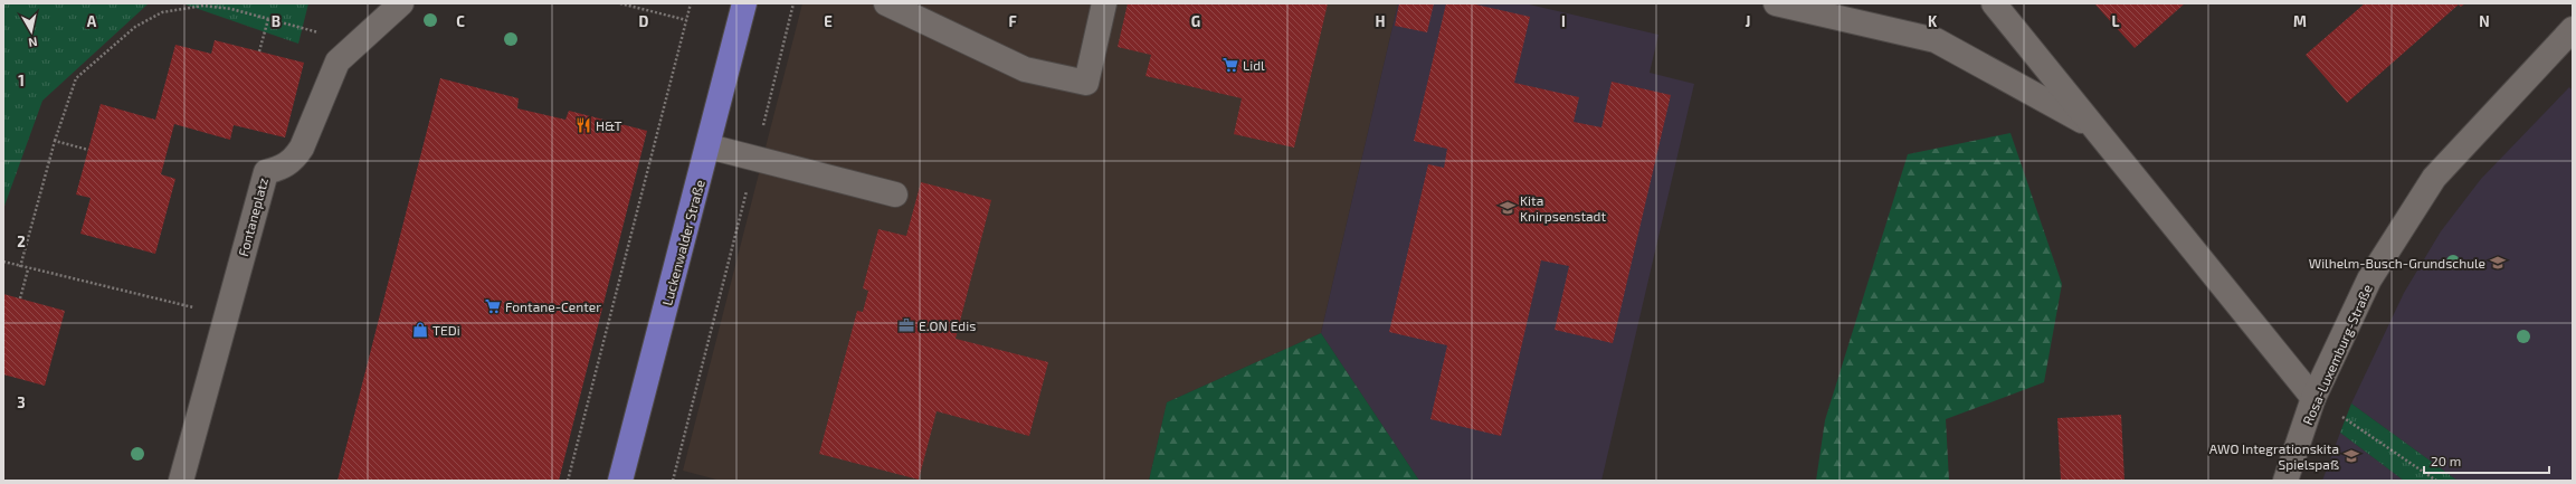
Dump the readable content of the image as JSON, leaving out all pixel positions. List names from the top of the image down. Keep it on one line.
{"streets":{"main road":["Luckenwalder Straße"],"street":["Fontaneplatz","Rosa-Luxemburg-Straße"]},"places":{"supermarket":["Lidl","Fontane-Center"],"restaurant":["H&T"],"school or university":["Kita Knirpsenstadt","Wilhelm-Busch-Grundschule","AWO Integrationskita Spielspaß"],"office":["E.ON Edis"],"shop":["TEDi"]},"scale_bar":"20 m","north":"bottom","grid":{"columns":["A","B","C","D","E","F","G","H","I","J","K","L","M","N"],"rows":["1","2","3"]}}
